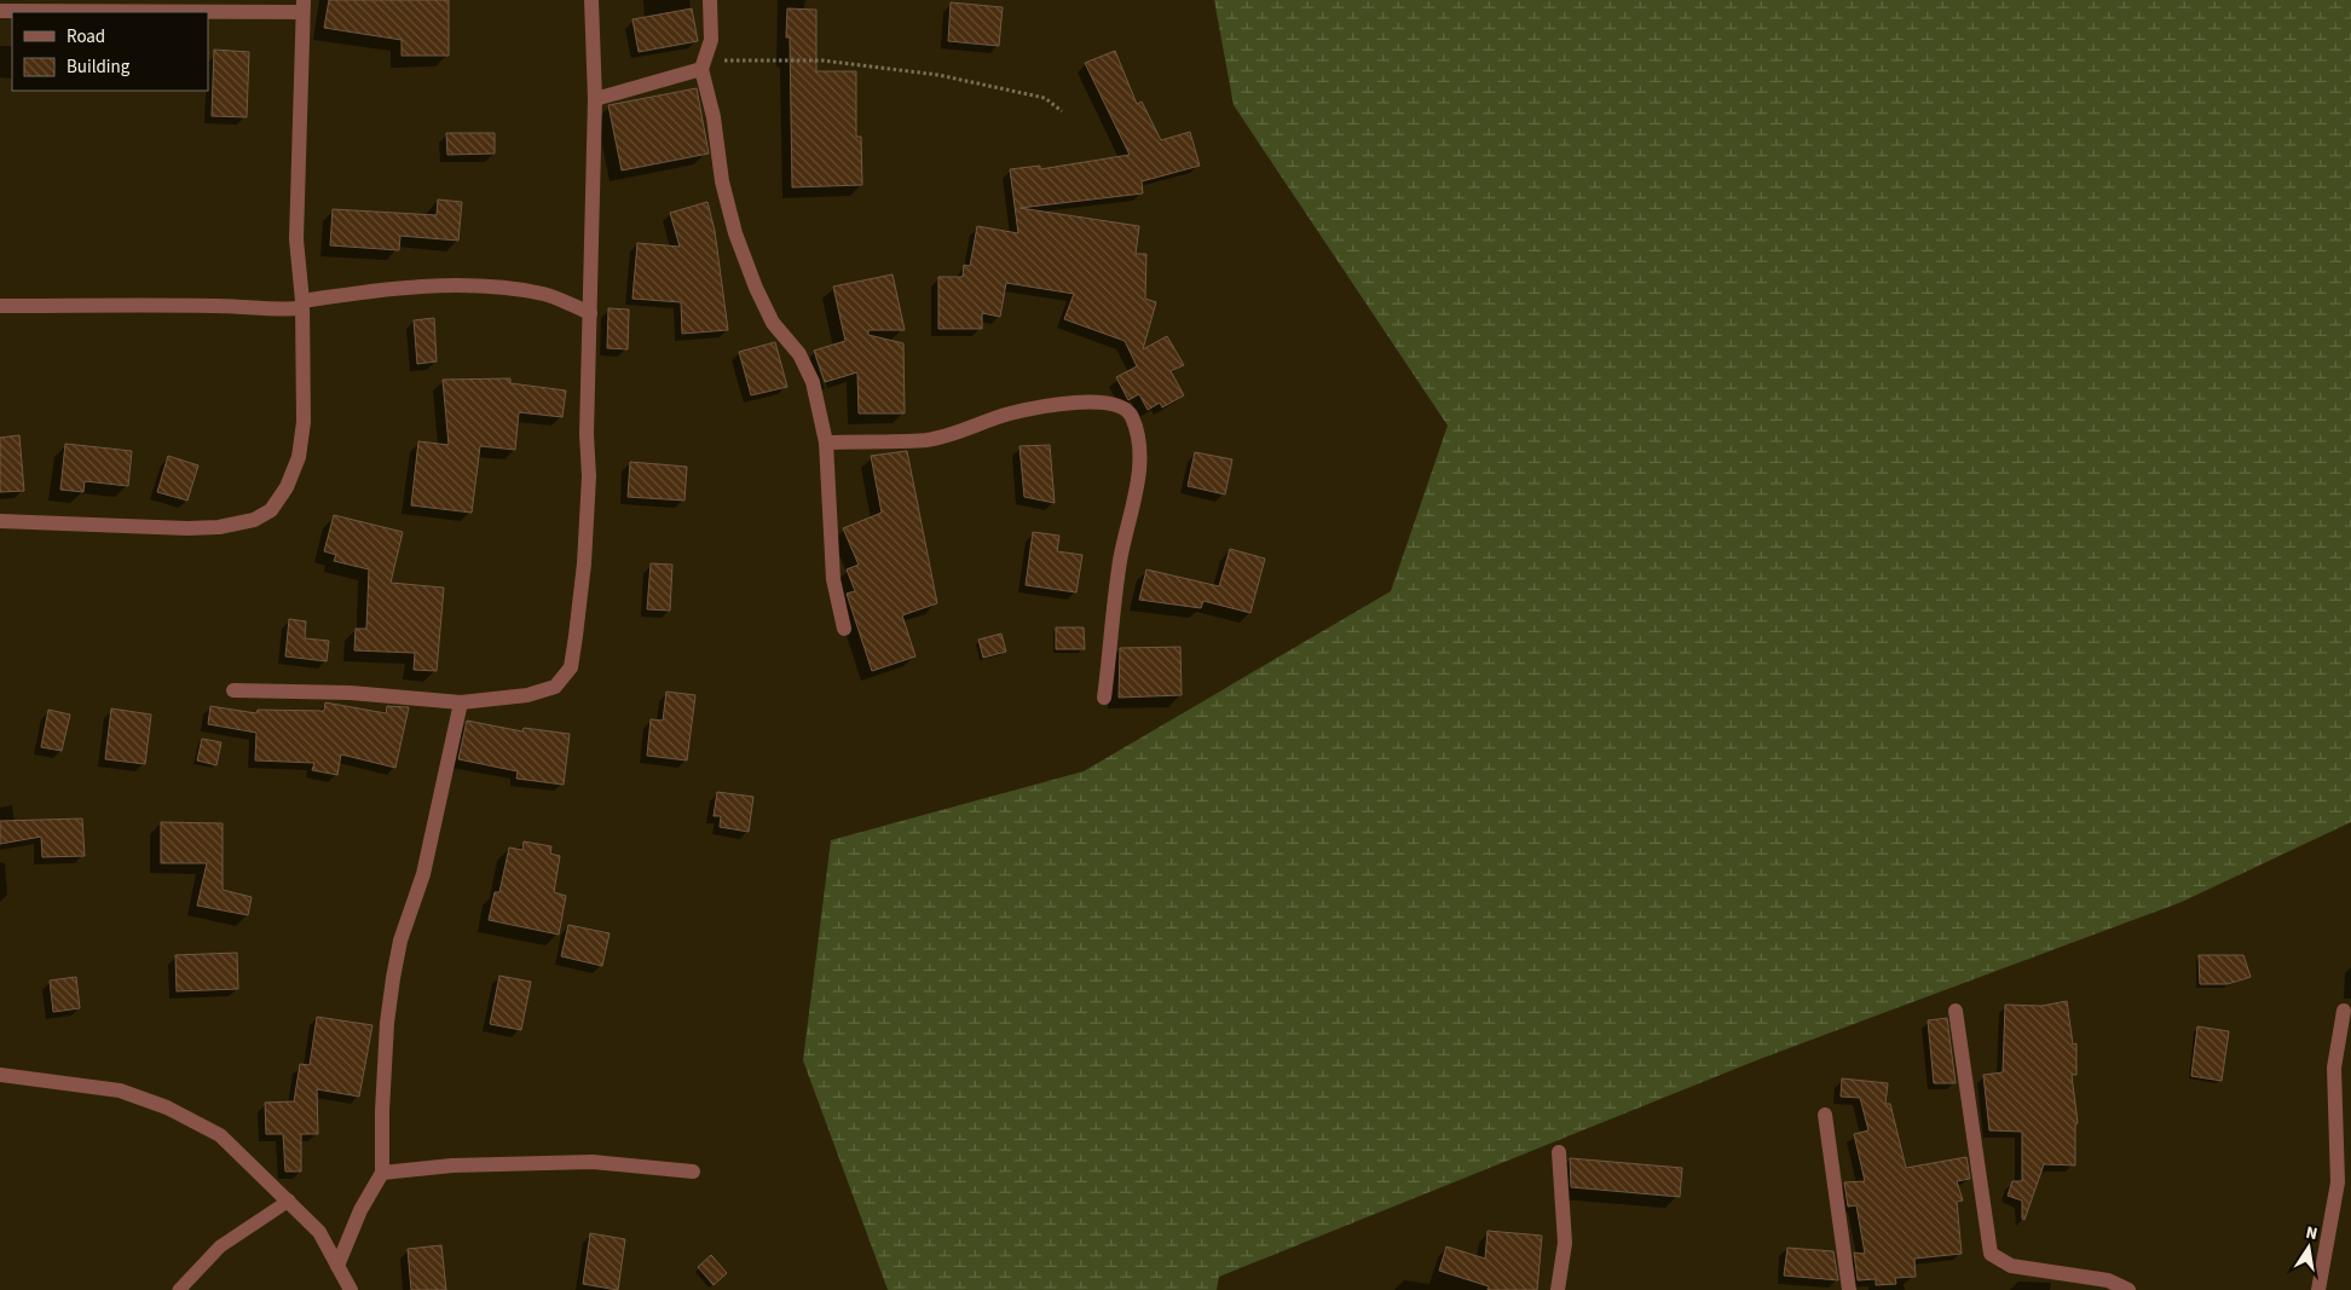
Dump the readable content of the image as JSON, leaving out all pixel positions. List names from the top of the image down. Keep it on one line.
{"legend":["Road","Building"],"north":"top"}
